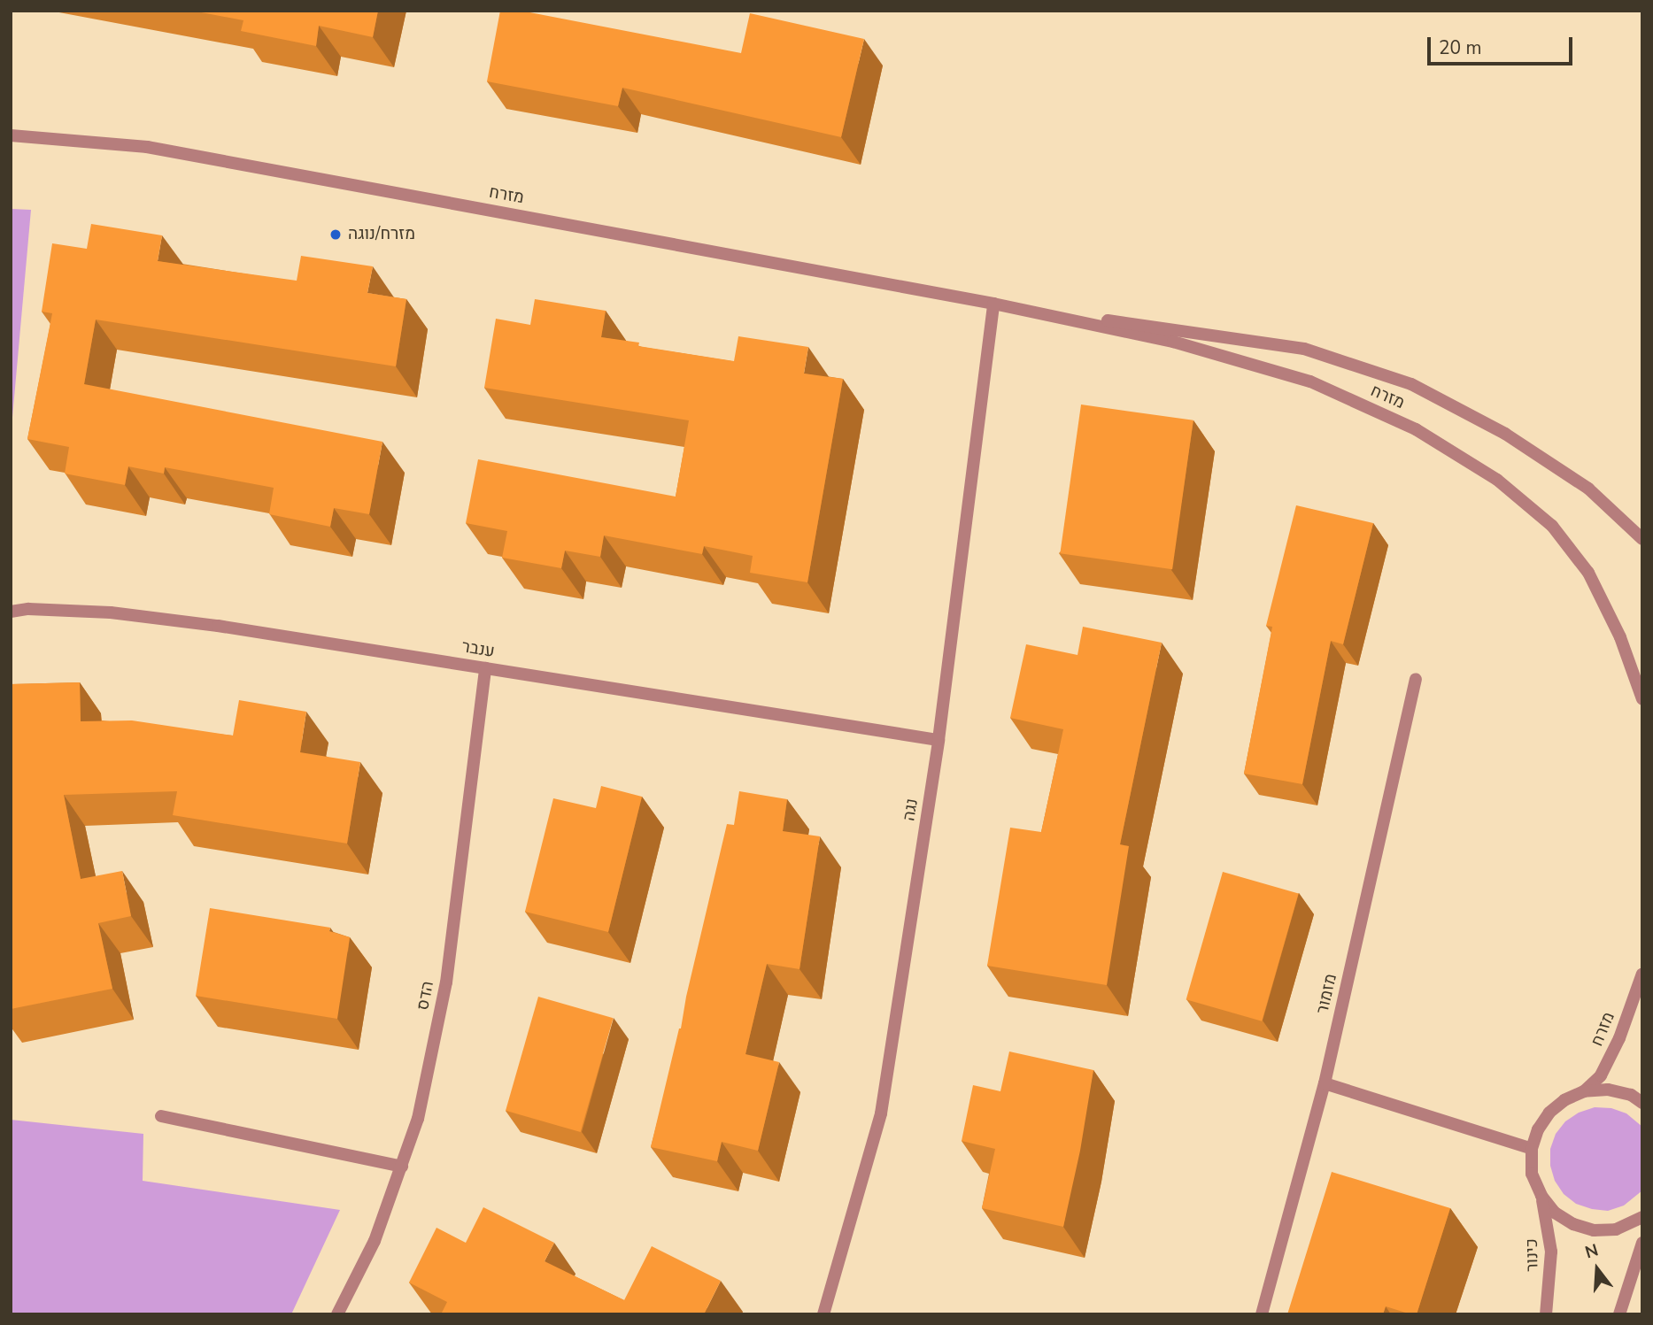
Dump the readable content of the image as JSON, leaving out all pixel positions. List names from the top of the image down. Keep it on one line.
{"streets":{"street":["מזרח","ענבר","נגה","מזמור","הדס","כינור"]},"crossings":[["מזרח","נגה"],["ענבר","נגה"],["ענבר","הדס"]],"places":["מזרח/נוגה"],"scale_bar":"20 m","north":"top"}
